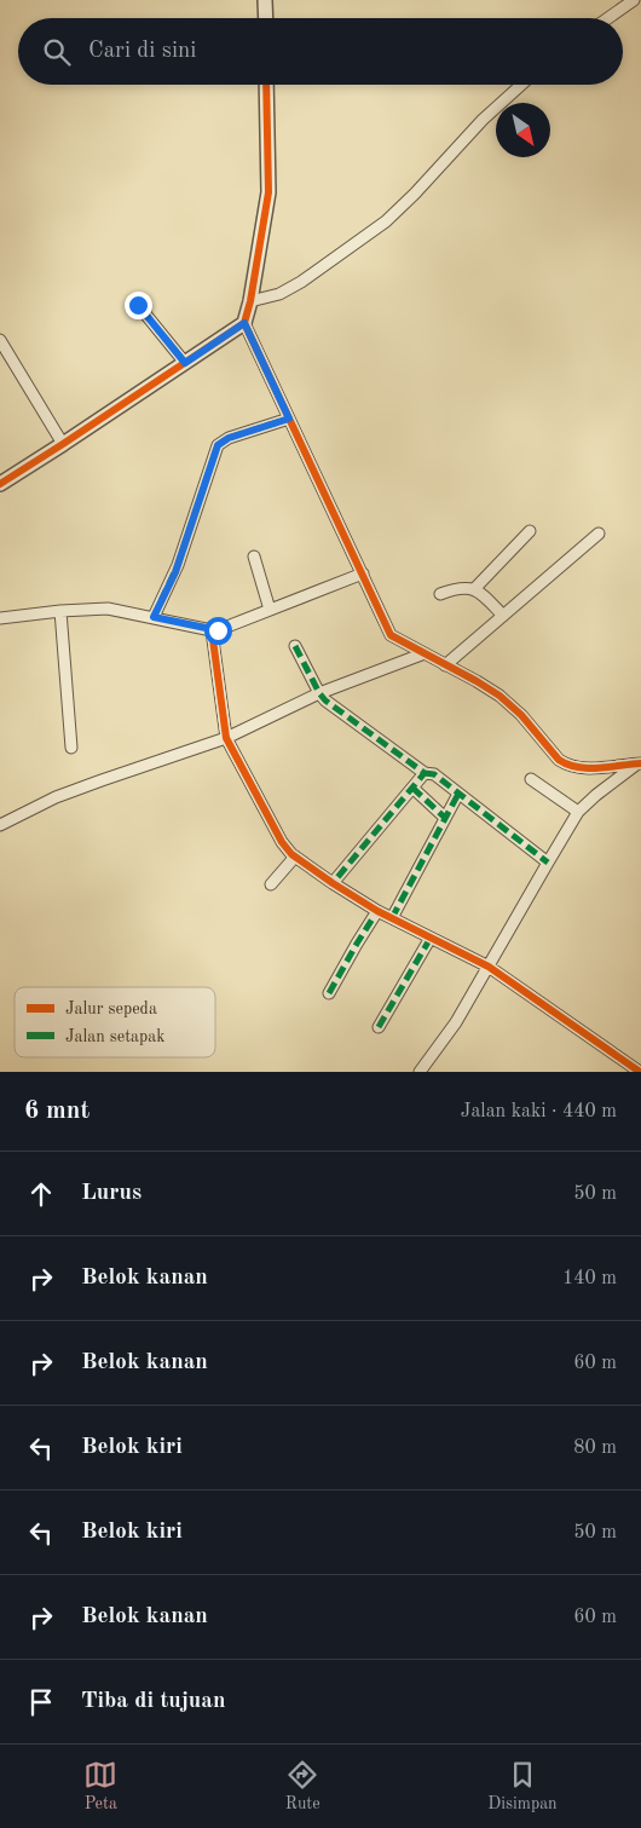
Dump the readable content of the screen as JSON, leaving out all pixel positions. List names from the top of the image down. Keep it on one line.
{"legend":["Jalur sepeda","Jalan setapak"],"north":"bottom right","page":{"search":"Cari di sini","heading":["6 mnt","Jalan kaki · 440 m"],"list":[["Lurus","50 m"],["Belok kanan","140 m"],["Belok kanan","60 m"],["Belok kiri","80 m"],["Belok kiri","50 m"],["Belok kanan","60 m"],"Tiba di tujuan"],"nav":["Peta","Rute","Disimpan"]}}
